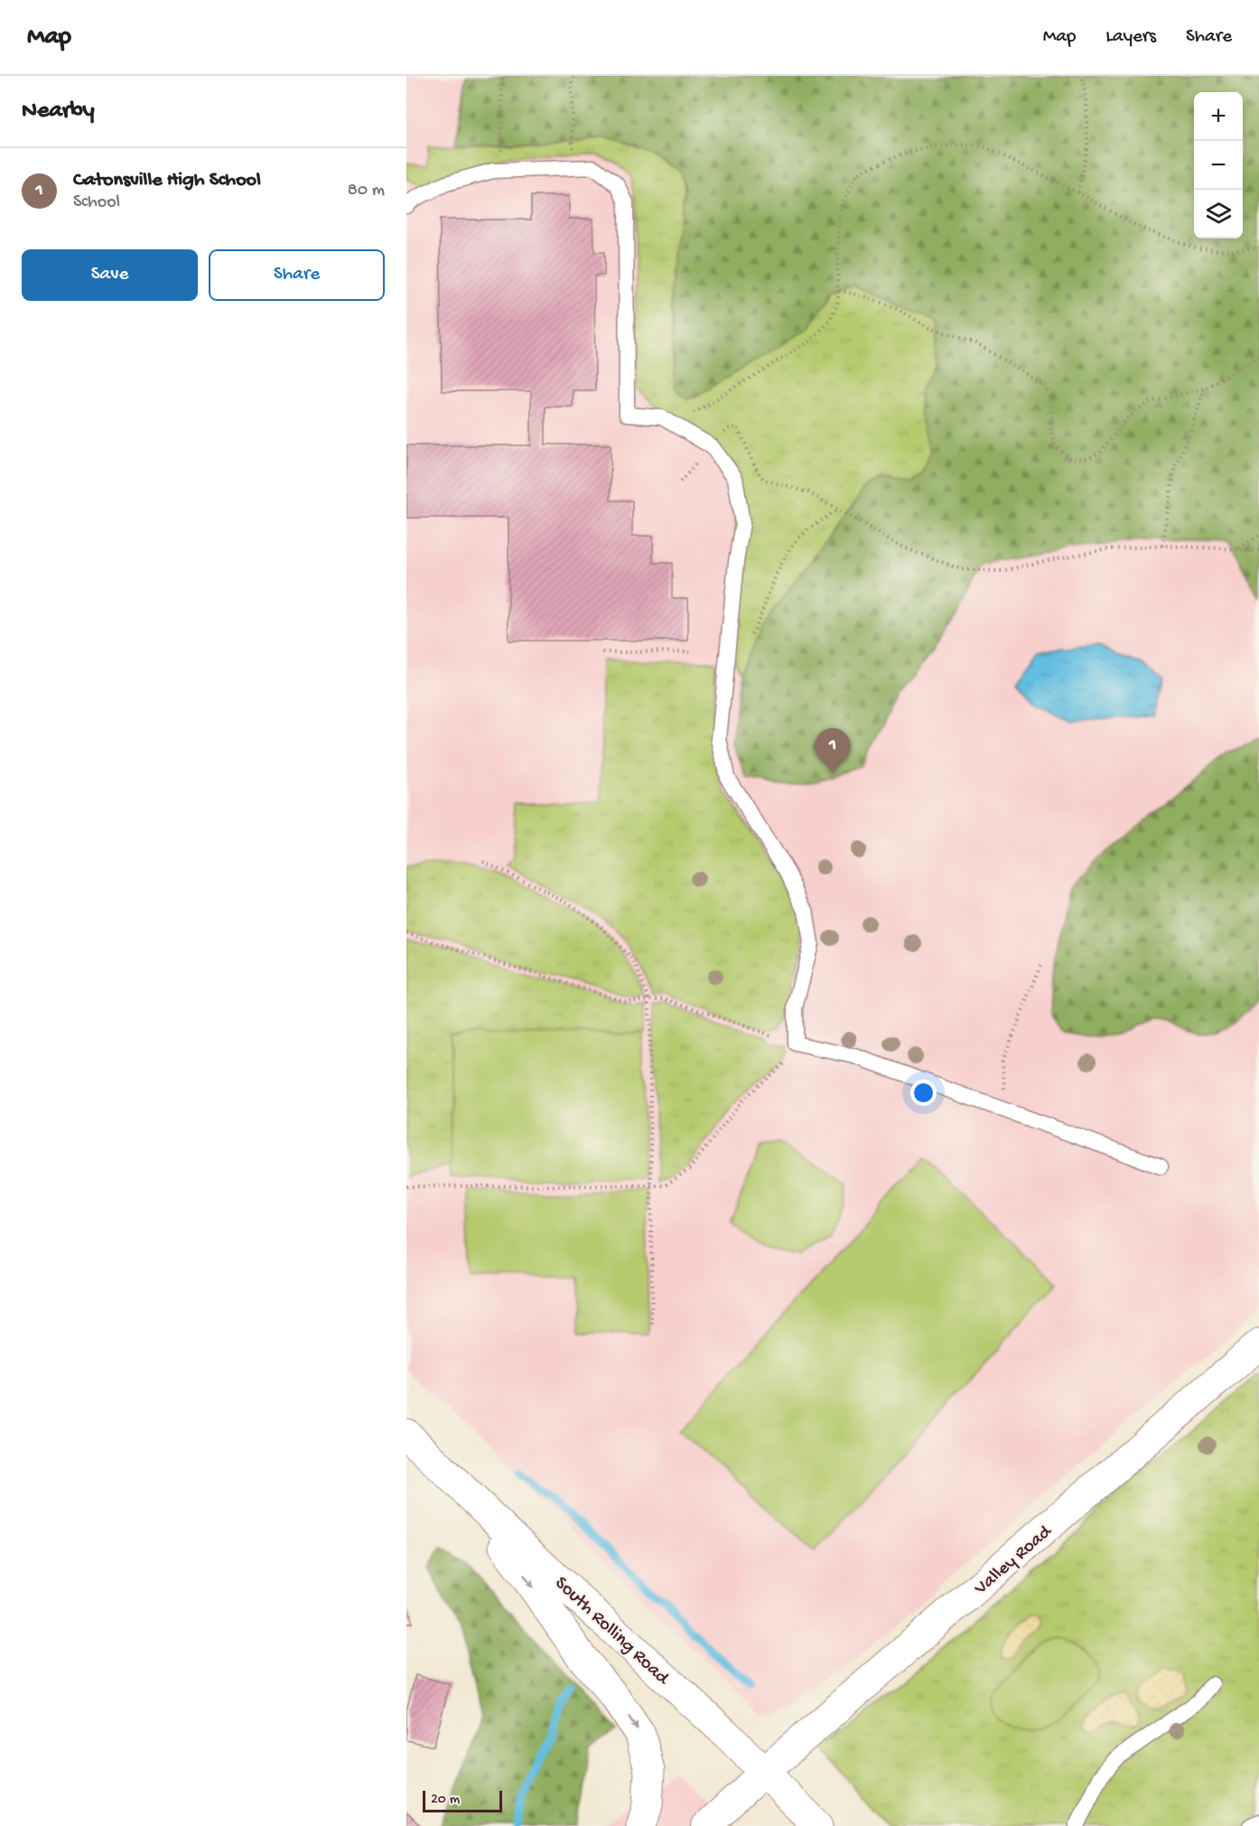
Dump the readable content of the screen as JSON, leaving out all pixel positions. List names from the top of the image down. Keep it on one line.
{"streets":{"main road":["Valley Road","South Rolling Road"]},"crossings":[["Valley Road","South Rolling Road"]],"scale_bar":"20 m","page":{"header":"Map","nav":["Map","Layers","Share"],"heading":"Nearby","map_buttons":["+","−"],"list":[{"mark":"1","name":"Catonsville High School","note":"School","value":"80 m"}],"buttons":["Save","Share"],"pins":"1","scale":"20 m"}}
